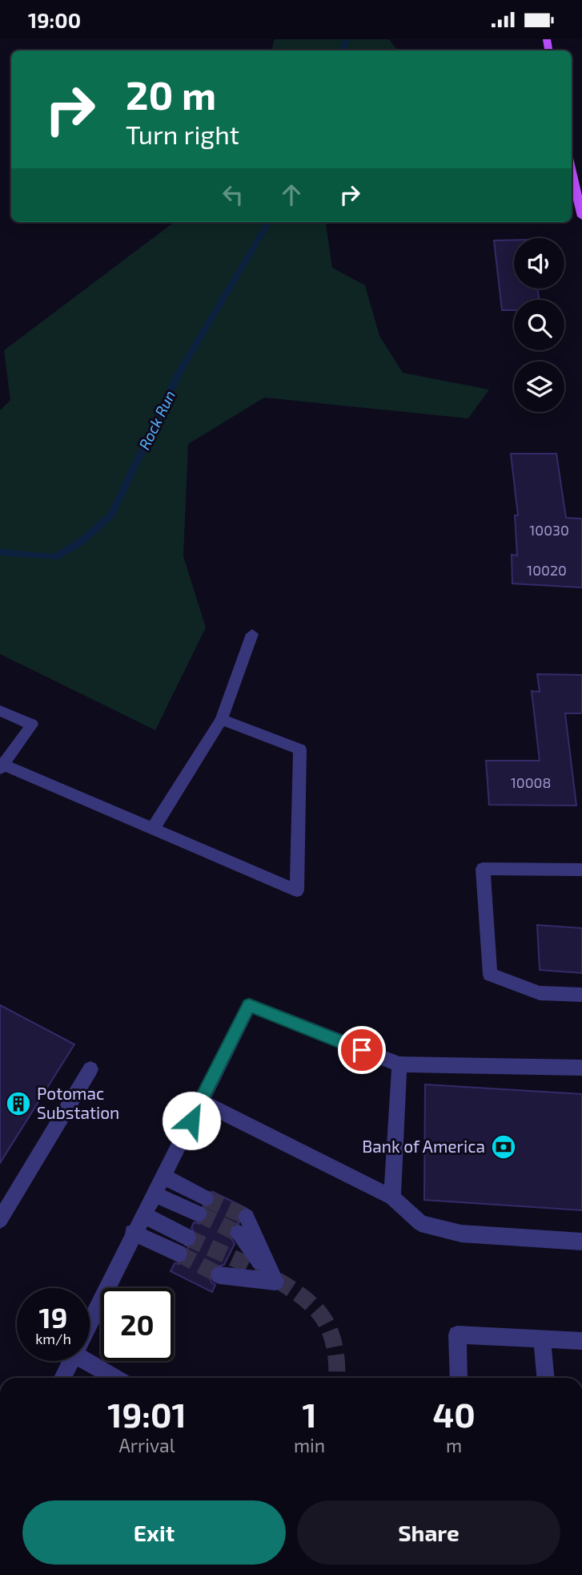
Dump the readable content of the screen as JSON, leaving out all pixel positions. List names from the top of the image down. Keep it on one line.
{"water":["Rock Run"],"places":{"building":["Potomac Substation"],"bank":["Bank of America"]},"house_numbers":["10030","10020","10008"],"page":{"status":"19:00","turn":["20 m","Turn right"],"speed":"19 km/h","limit":"20","eta":["19:01","Arrival","1","min","40","m"],"buttons":["Exit","Share"]}}
